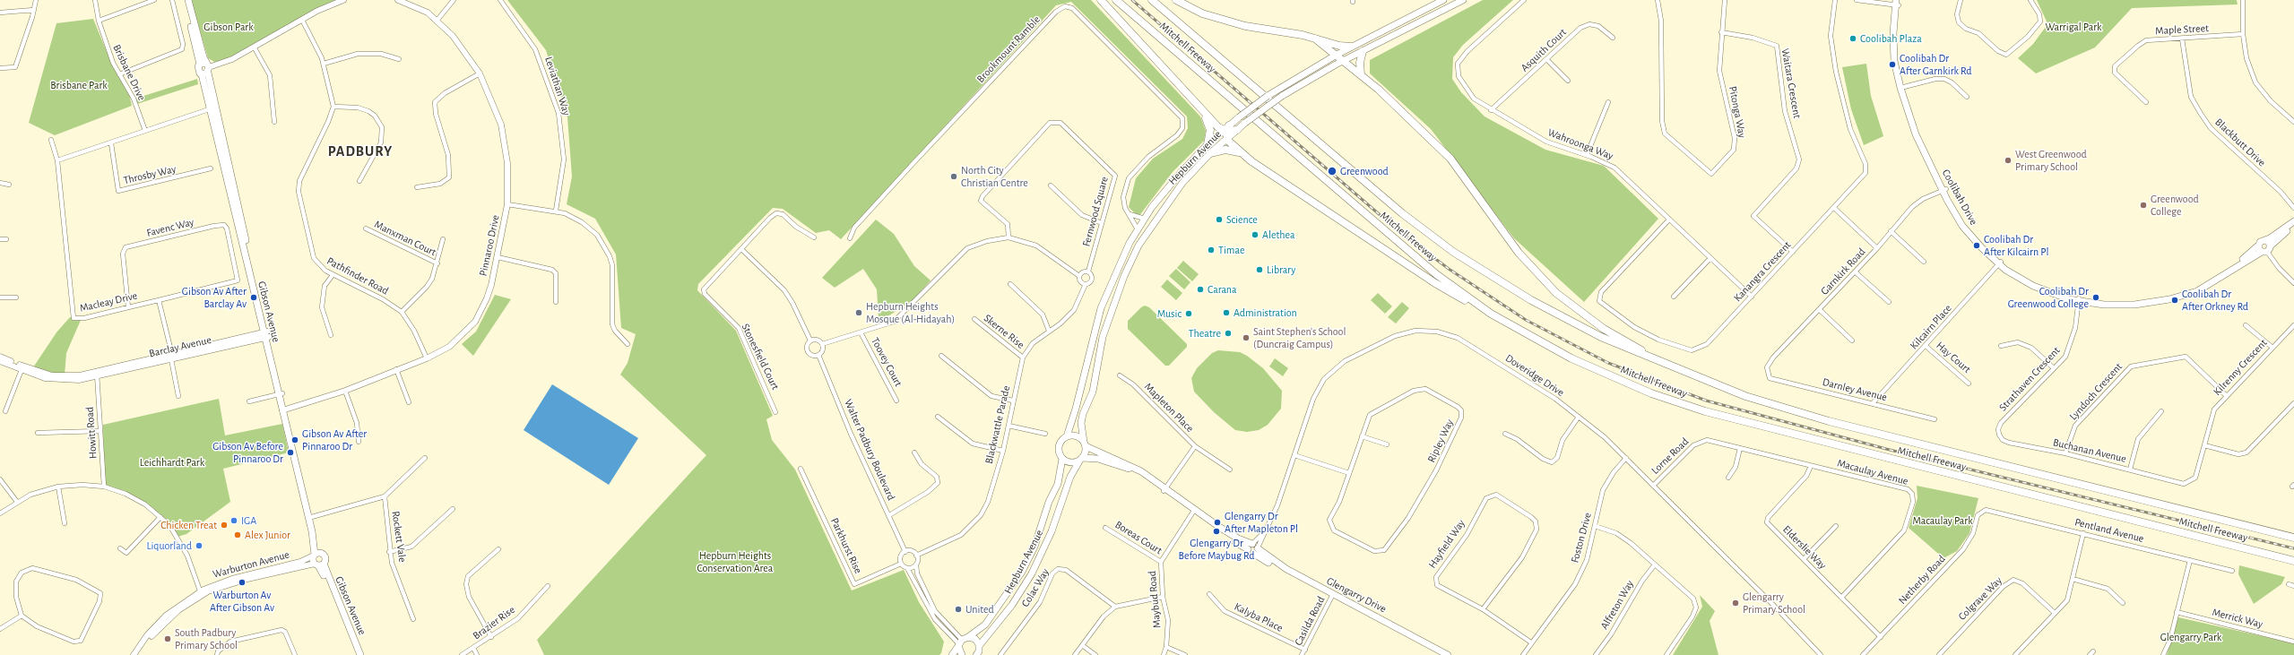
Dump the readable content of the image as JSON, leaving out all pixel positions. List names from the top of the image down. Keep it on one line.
{"streets":{"highway":["Mitchell Freeway"],"main road":["Hepburn Avenue","Coolibah Drive","Gibson Avenue","Glengarry Drive"],"street":["Maple Street","Brookmount Ramble","Asquith Court","Brisbane Drive","Waitara Crescent","Leviathan Way","Pitonga Way","Blackbutt Drive","Wahroonga Way","Throsby Way","Fernwood Square","Favenc Way","Manxman Court","Pinnaroo Drive","Kanangra Crescent","Garnkirk Road","Pathfinder Road","Macleay Drive","Kilcairn Place","Skerne Rise","Barclay Avenue","Stonesfield Court","Hay Court","Toovey Court","Kilrenny Crescent","Doveridge Drive","Strathaven Crescent","Darnley Avenue","Lyndoch Crescent","Mapleton Place","Blackwattle Parade","Howitt Road","Ripley Way","Walter Padbury Boulevard","Buchanan Avenue","Lorne Road","Macaulay Avenue","Pentland Avenue","Rockett Vale","Boreas Court","Foston Drive","Hayfield Way","Parkhurst Rise","Elderslie Way","Warburton Avenue","Netherby Road","Colac Way","Colgrave Way","Maybud Road","Alfreton Way","Kalyba Place","Merrick Way","Casilda Road","Brazier Rise"]},"crossings":[["Maple Street","Blackbutt Drive"],["Brookmount Ramble","Hepburn Avenue"],["Asquith Court","Wahroonga Way"],["Waitara Crescent","Pitonga Way"],["Waitara Crescent","Kanangra Crescent"],["Wahroonga Way","Kanangra Crescent"],["Hepburn Avenue","Glengarry Drive"],["Coolibah Drive","Garnkirk Road"],["Coolibah Drive","Kilcairn Place"],["Coolibah Drive","Strathaven Crescent"],["Fernwood Square","Blackwattle Parade"],["Favenc Way","Macleay Drive"],["Pinnaroo Drive","Pathfinder Road"],["Pinnaroo Drive","Gibson Avenue"],["Garnkirk Road","Darnley Avenue"],["Gibson Avenue","Barclay Avenue"],["Gibson Avenue","Warburton Avenue"],["Kilcairn Place","Hay Court"],["Kilcairn Place","Darnley Avenue"],["Skerne Rise","Blackwattle Parade"],["Barclay Avenue","Howitt Road"],["Kilrenny Crescent","Lyndoch Crescent"],["Kilrenny Crescent","Buchanan Avenue"],["Doveridge Drive","Lorne Road"],["Doveridge Drive","Foston Drive"],["Doveridge Drive","Glengarry Drive"],["Strathaven Crescent","Buchanan Avenue"],["Lyndoch Crescent","Buchanan Avenue"],["Mapleton Place","Glengarry Drive"],["Blackwattle Parade","Walter Padbury Boulevard"],["Blackwattle Parade","Parkhurst Rise"],["Walter Padbury Boulevard","Parkhurst Rise"],["Lorne Road","Macaulay Avenue"],["Macaulay Avenue","Elderslie Way"],["Pentland Avenue","Netherby Road"],["Boreas Court","Maybud Road"],["Foston Drive","Hayfield Way"],["Elderslie Way","Netherby Road"],["Glengarry Drive","Maybud Road"],["Glengarry Drive","Casilda Road"],["Kalyba Place","Casilda Road"]],"districts":["PADBURY"],"parks":["Gibson Park","Warrigal Park","Brisbane Park","Leichhardt Park","Macaulay Park","Hepburn Heights Conservation Area","Glengarry Park"],"places":["Coolibah Plaza","Coolibah Dr After Garnkirk Rd","West Greenwood Primary School","Greenwood","North City Christian Centre","Greenwood College","Science","Alethea","Coolibah Dr After Kilcairn Pl","Timae","Library","Carana","Gibson Av After Barclay Av","Coolibah Dr Greenwood College","Coolibah Dr After Orkney Rd","Hepburn Heights Mosque (Al-Hidayah)","Administration","Music","Theatre","Saint Stephen's School (Duncraig Campus)","Gibson Av After Pinnaroo Dr","Gibson Av Before Pinnaroo Dr","IGA","Glengarry Dr After Mapleton Pl","Chicken Treat","Glengarry Dr Before Maybug Rd","Alex Junior","Liquorland","Warburton Av After Gibson Av","Glengarry Primary School","United","South Padbury Primary School"]}
